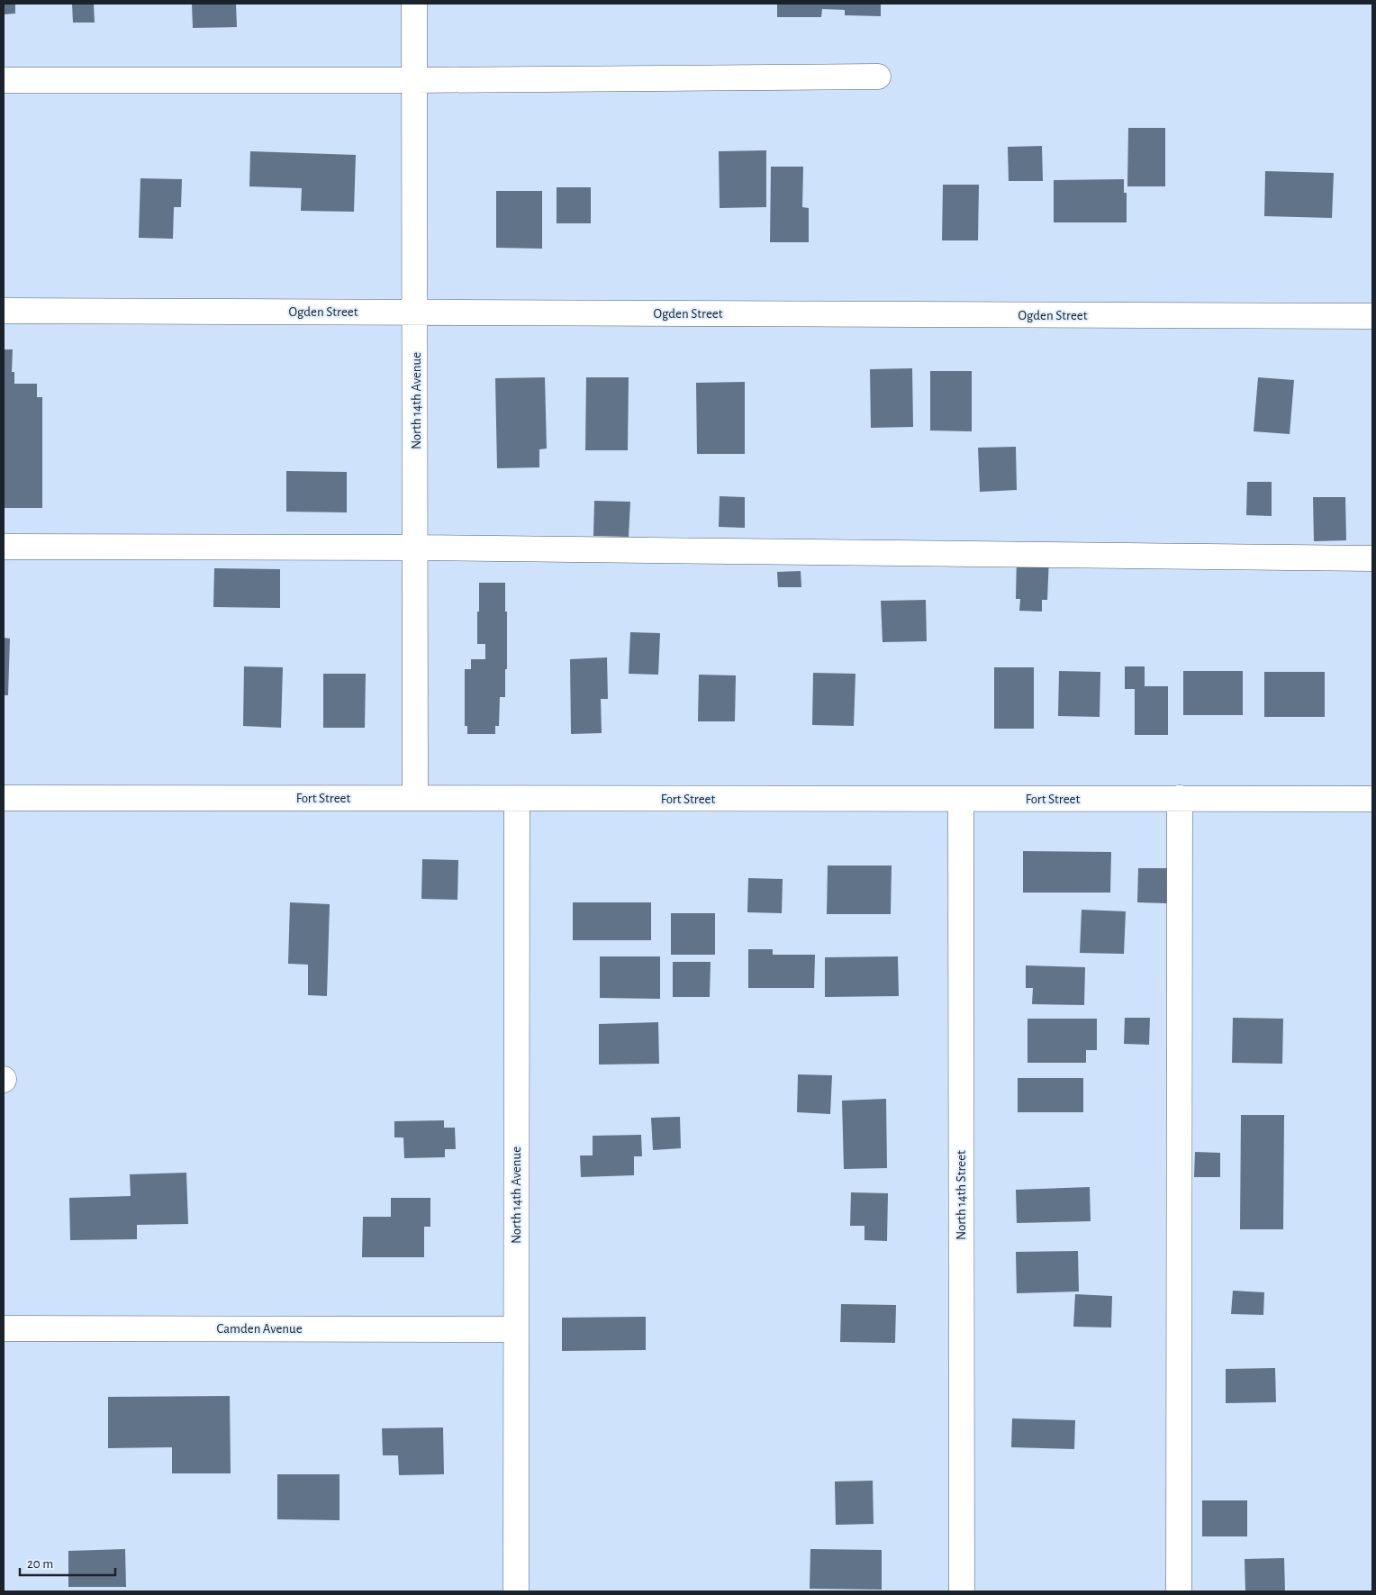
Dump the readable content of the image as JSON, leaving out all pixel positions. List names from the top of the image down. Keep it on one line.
{"streets":{"street":["Ogden Street","North 14th Avenue","Fort Street","North 14th Street","Camden Avenue"]},"crossings":[["Ogden Street","North 14th Avenue"],["North 14th Avenue","Fort Street"],["North 14th Avenue","Camden Avenue"],["Fort Street","North 14th Street"]],"scale_bar":"20 m"}
